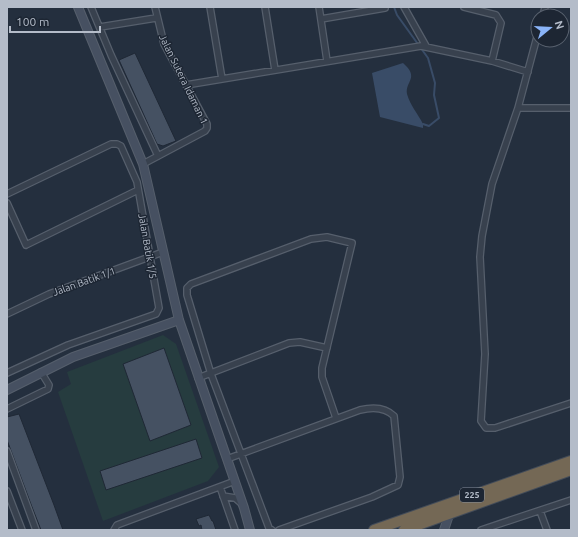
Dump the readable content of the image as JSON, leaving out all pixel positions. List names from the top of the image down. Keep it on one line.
{"streets":{"highway":["225"],"street":["Jalan Sutera Idaman 1","Jalan Batik 1/5","Jalan Batik 1/1"]},"crossings":[["Jalan Batik 1/5","Jalan Batik 1/1"]],"scale_bar":"100 m","north":"right"}
